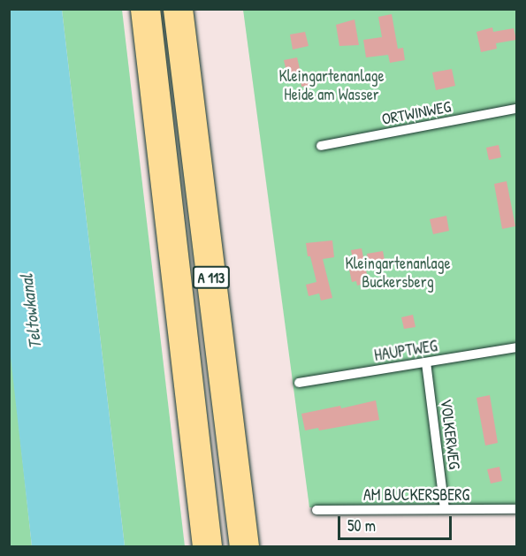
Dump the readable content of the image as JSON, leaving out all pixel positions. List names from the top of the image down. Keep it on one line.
{"streets":{"highway":["A 113"],"lane":["ORTWINWEG","HAUPTWEG","VOLKERWEG","AM BUCKERSBERG"]},"crossings":[["HAUPTWEG","VOLKERWEG"],["VOLKERWEG","AM BUCKERSBERG"]],"water":["Teltowkanal"],"parks":["Kleingartenanlage Heide am Wasser","Kleingartenanlage Buckersberg"],"scale_bar":"50 m"}
